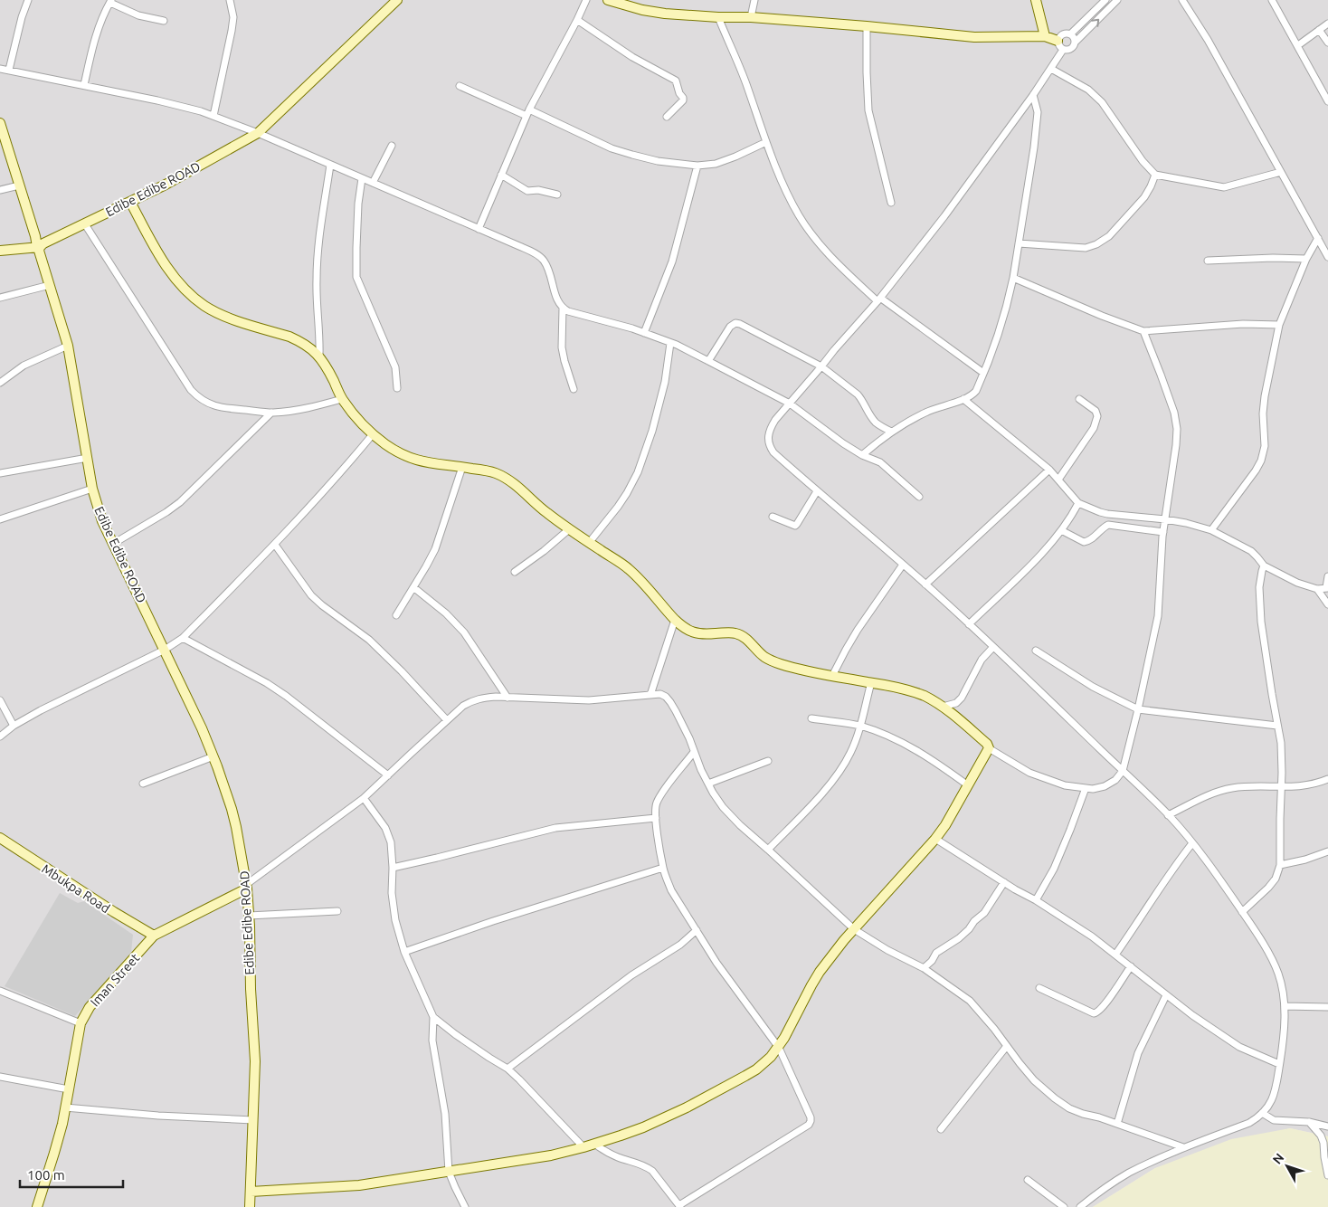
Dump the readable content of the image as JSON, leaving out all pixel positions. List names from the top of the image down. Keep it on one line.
{"streets":{"street":["Edibe Edibe ROAD","Mbukpa Road","Iman Street"]},"crossings":[["Edibe Edibe ROAD","Iman Street"],["Mbukpa Road","Iman Street"]],"scale_bar":"100 m","north":"top left"}
